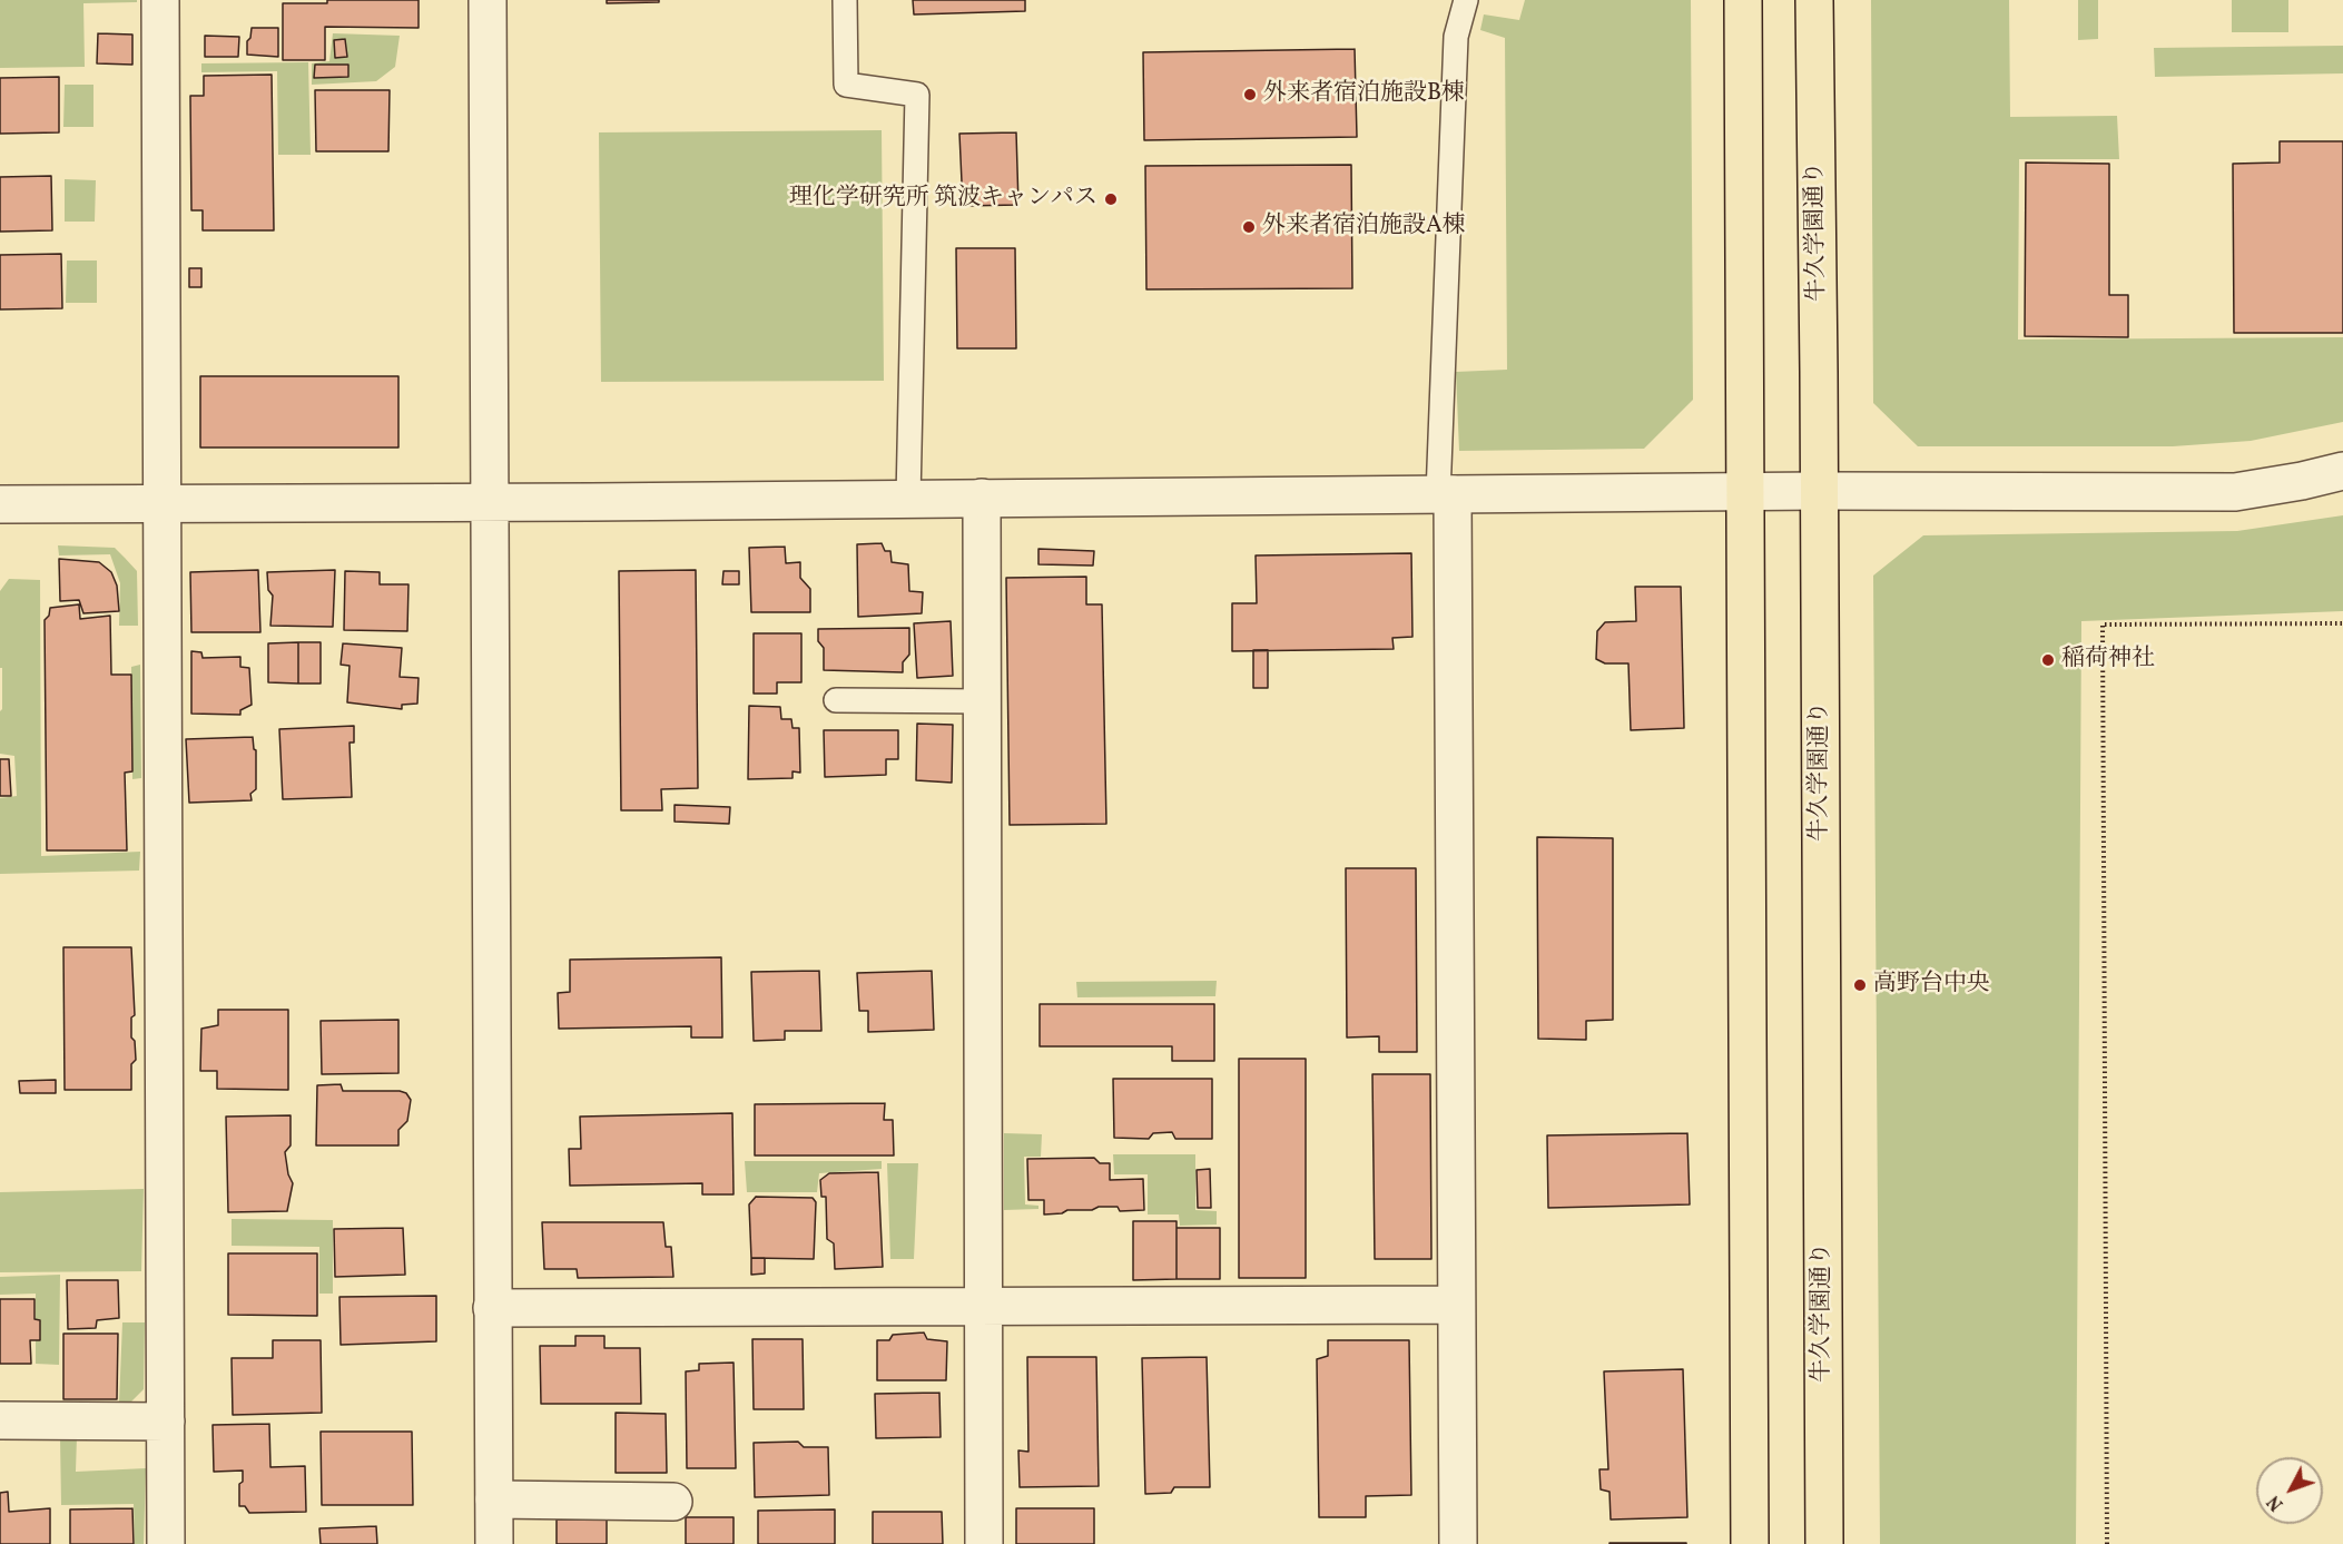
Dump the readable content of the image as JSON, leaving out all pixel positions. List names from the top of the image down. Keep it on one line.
{"streets":{"highway":["牛久学園通り"]},"places":["外来者宿泊施設B棟","理化学研究所 筑波キャンパス","外来者宿泊施設A棟","稲荷神社","高野台中央"],"north":"bottom left"}
